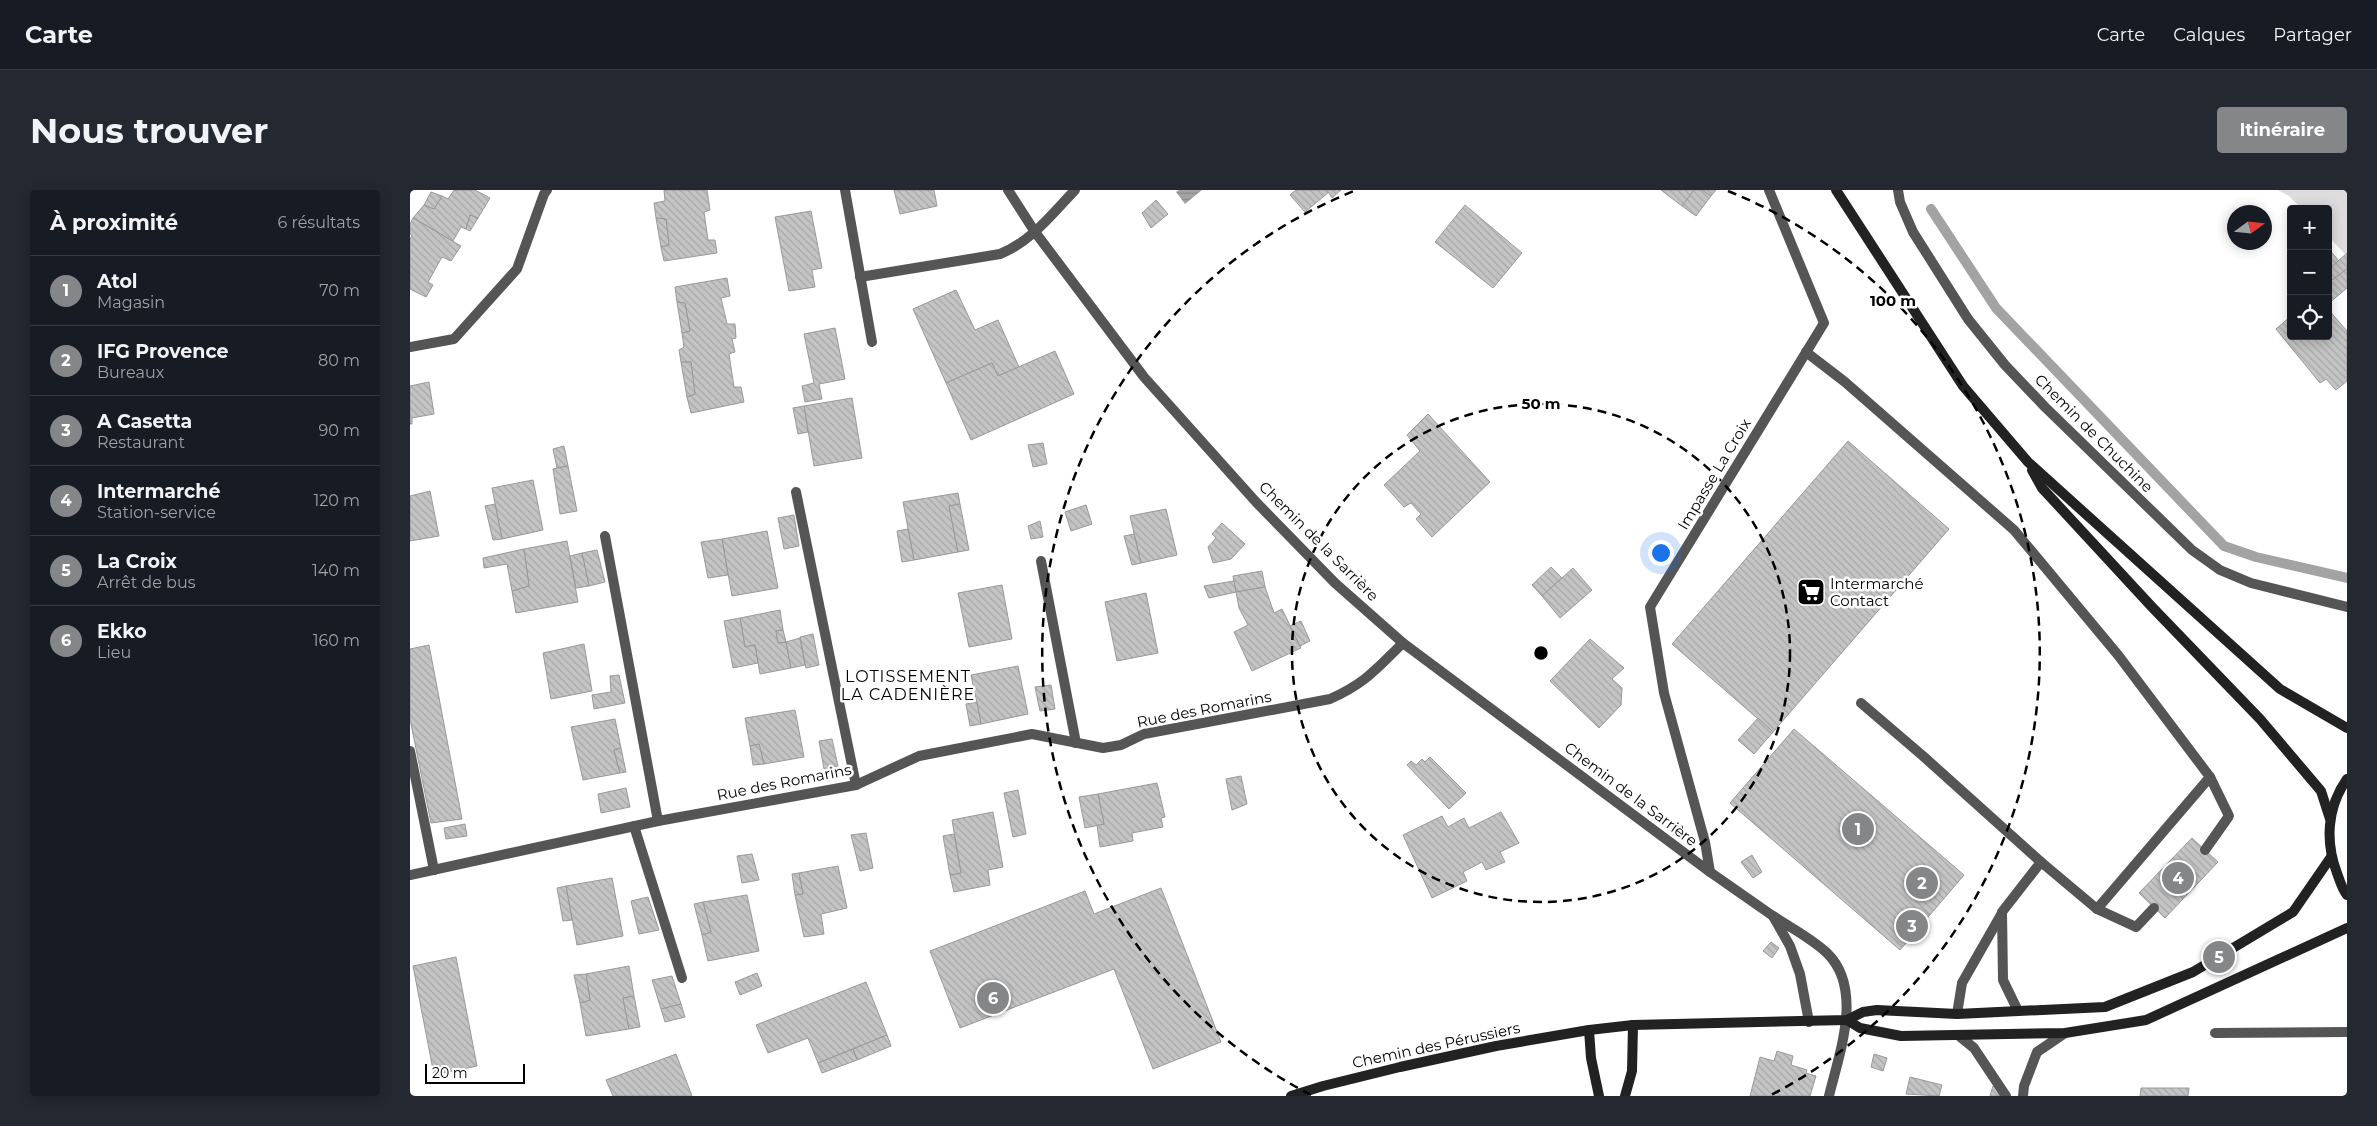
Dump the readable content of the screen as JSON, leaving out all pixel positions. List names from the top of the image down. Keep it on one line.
{"streets":{"street":["Chemin de Chuchine","Impasse La Croix","Chemin de la Sarrière","Rue des Romarins","Chemin des Pérussiers"]},"crossings":[["Impasse La Croix","Chemin de la Sarrière"],["Chemin de la Sarrière","Rue des Romarins"],["Chemin de la Sarrière","Chemin des Pérussiers"]],"districts":["LOTISSEMENT LA CADENIÈRE"],"places":{"supermarket":["Intermarché Contact"]},"scale_bar":"20 m","north":"right","page":{"header":"Carte","nav":["Carte","Calques","Partager"],"buttons":"Itinéraire","title":"Nous trouver","heading":["À proximité","6 résultats"],"map_buttons":["+","−"],"list":[{"mark":"1","name":"Atol","note":"Magasin","value":"70 m"},{"mark":"2","name":"IFG Provence","note":"Bureaux","value":"80 m"},{"mark":"3","name":"A Casetta","note":"Restaurant","value":"90 m"},{"mark":"4","name":"Intermarché","note":"Station-service","value":"120 m"},{"mark":"5","name":"La Croix","note":"Arrêt de bus","value":"140 m"},{"mark":"6","name":"Ekko","note":"Lieu","value":"160 m"}],"pins":["1","4","2","3","5","6"],"scale":"20 m"},"rings":["100 m","50 m"]}
